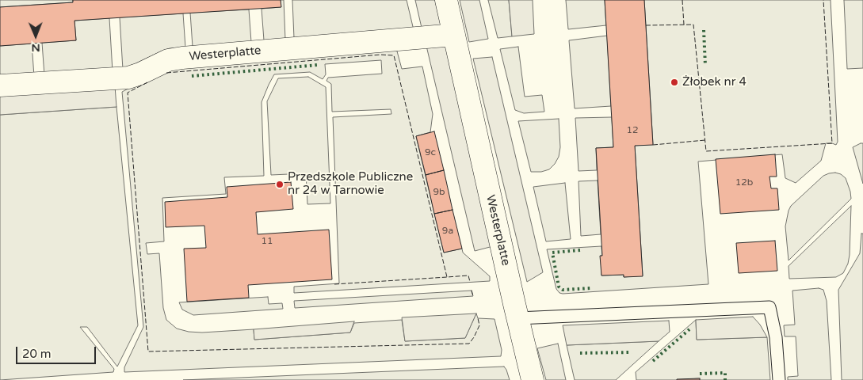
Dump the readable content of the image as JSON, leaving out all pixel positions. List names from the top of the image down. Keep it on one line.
{"streets":{"street":["Westerplatte"]},"places":["Żłobek nr 4","Przedszkole Publiczne nr 24 w Tarnowie"],"house_numbers":["12","9c","12b","9b","9a","11"],"scale_bar":"20 m","north":"bottom"}
